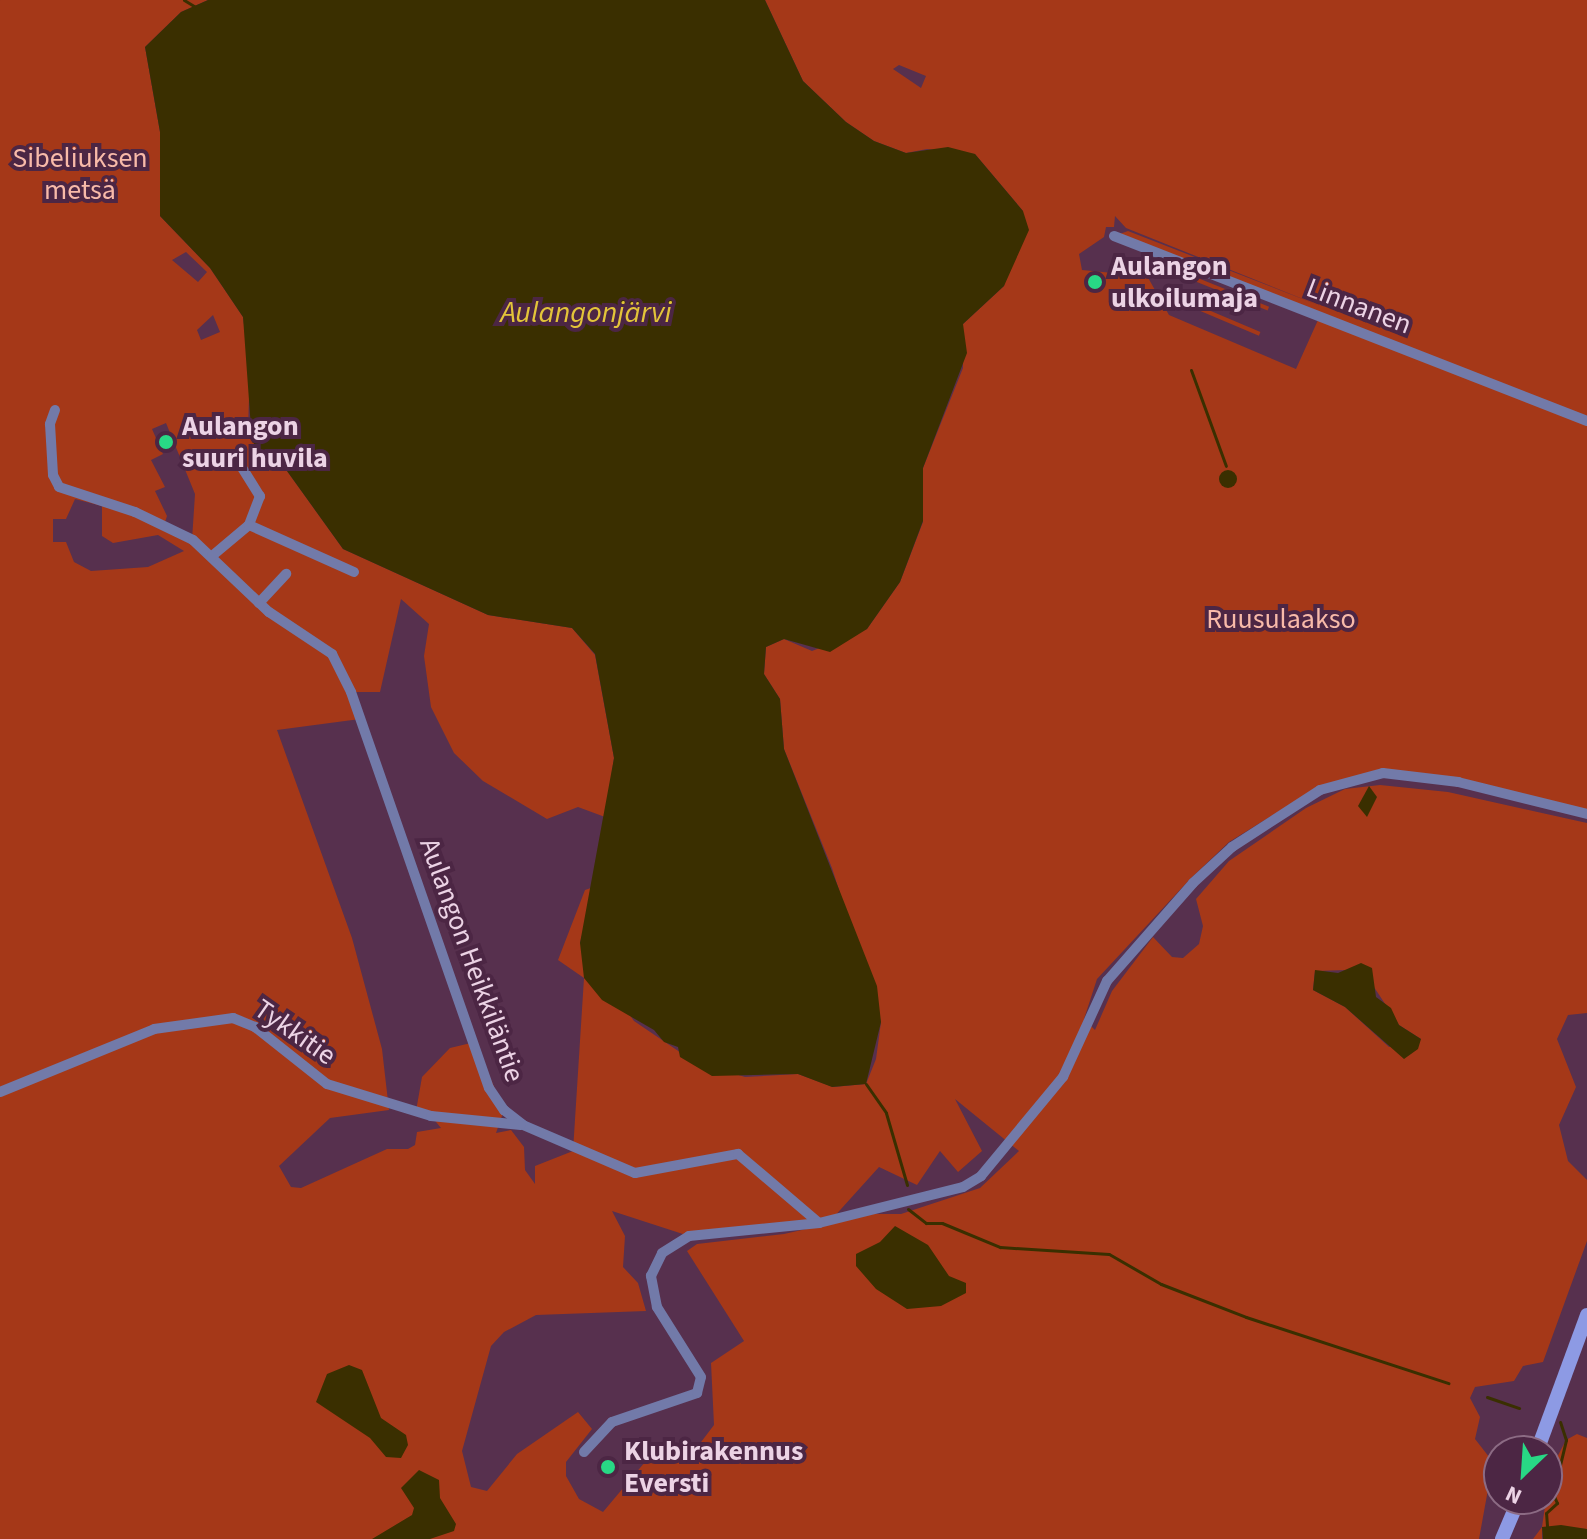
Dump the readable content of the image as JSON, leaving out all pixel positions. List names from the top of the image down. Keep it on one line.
{"streets":{"street":["Linnanen","Aulangon Heikkiläntie","Tykkitie"]},"crossings":[["Aulangon Heikkiläntie","Tykkitie"]],"water":["Aulangonjärvi"],"parks":["Sibeliuksen metsä","Ruusulaakso"],"places":["Aulangon ulkoilumaja","Aulangon suuri huvila","Klubirakennus Eversti"],"north":"bottom left"}
